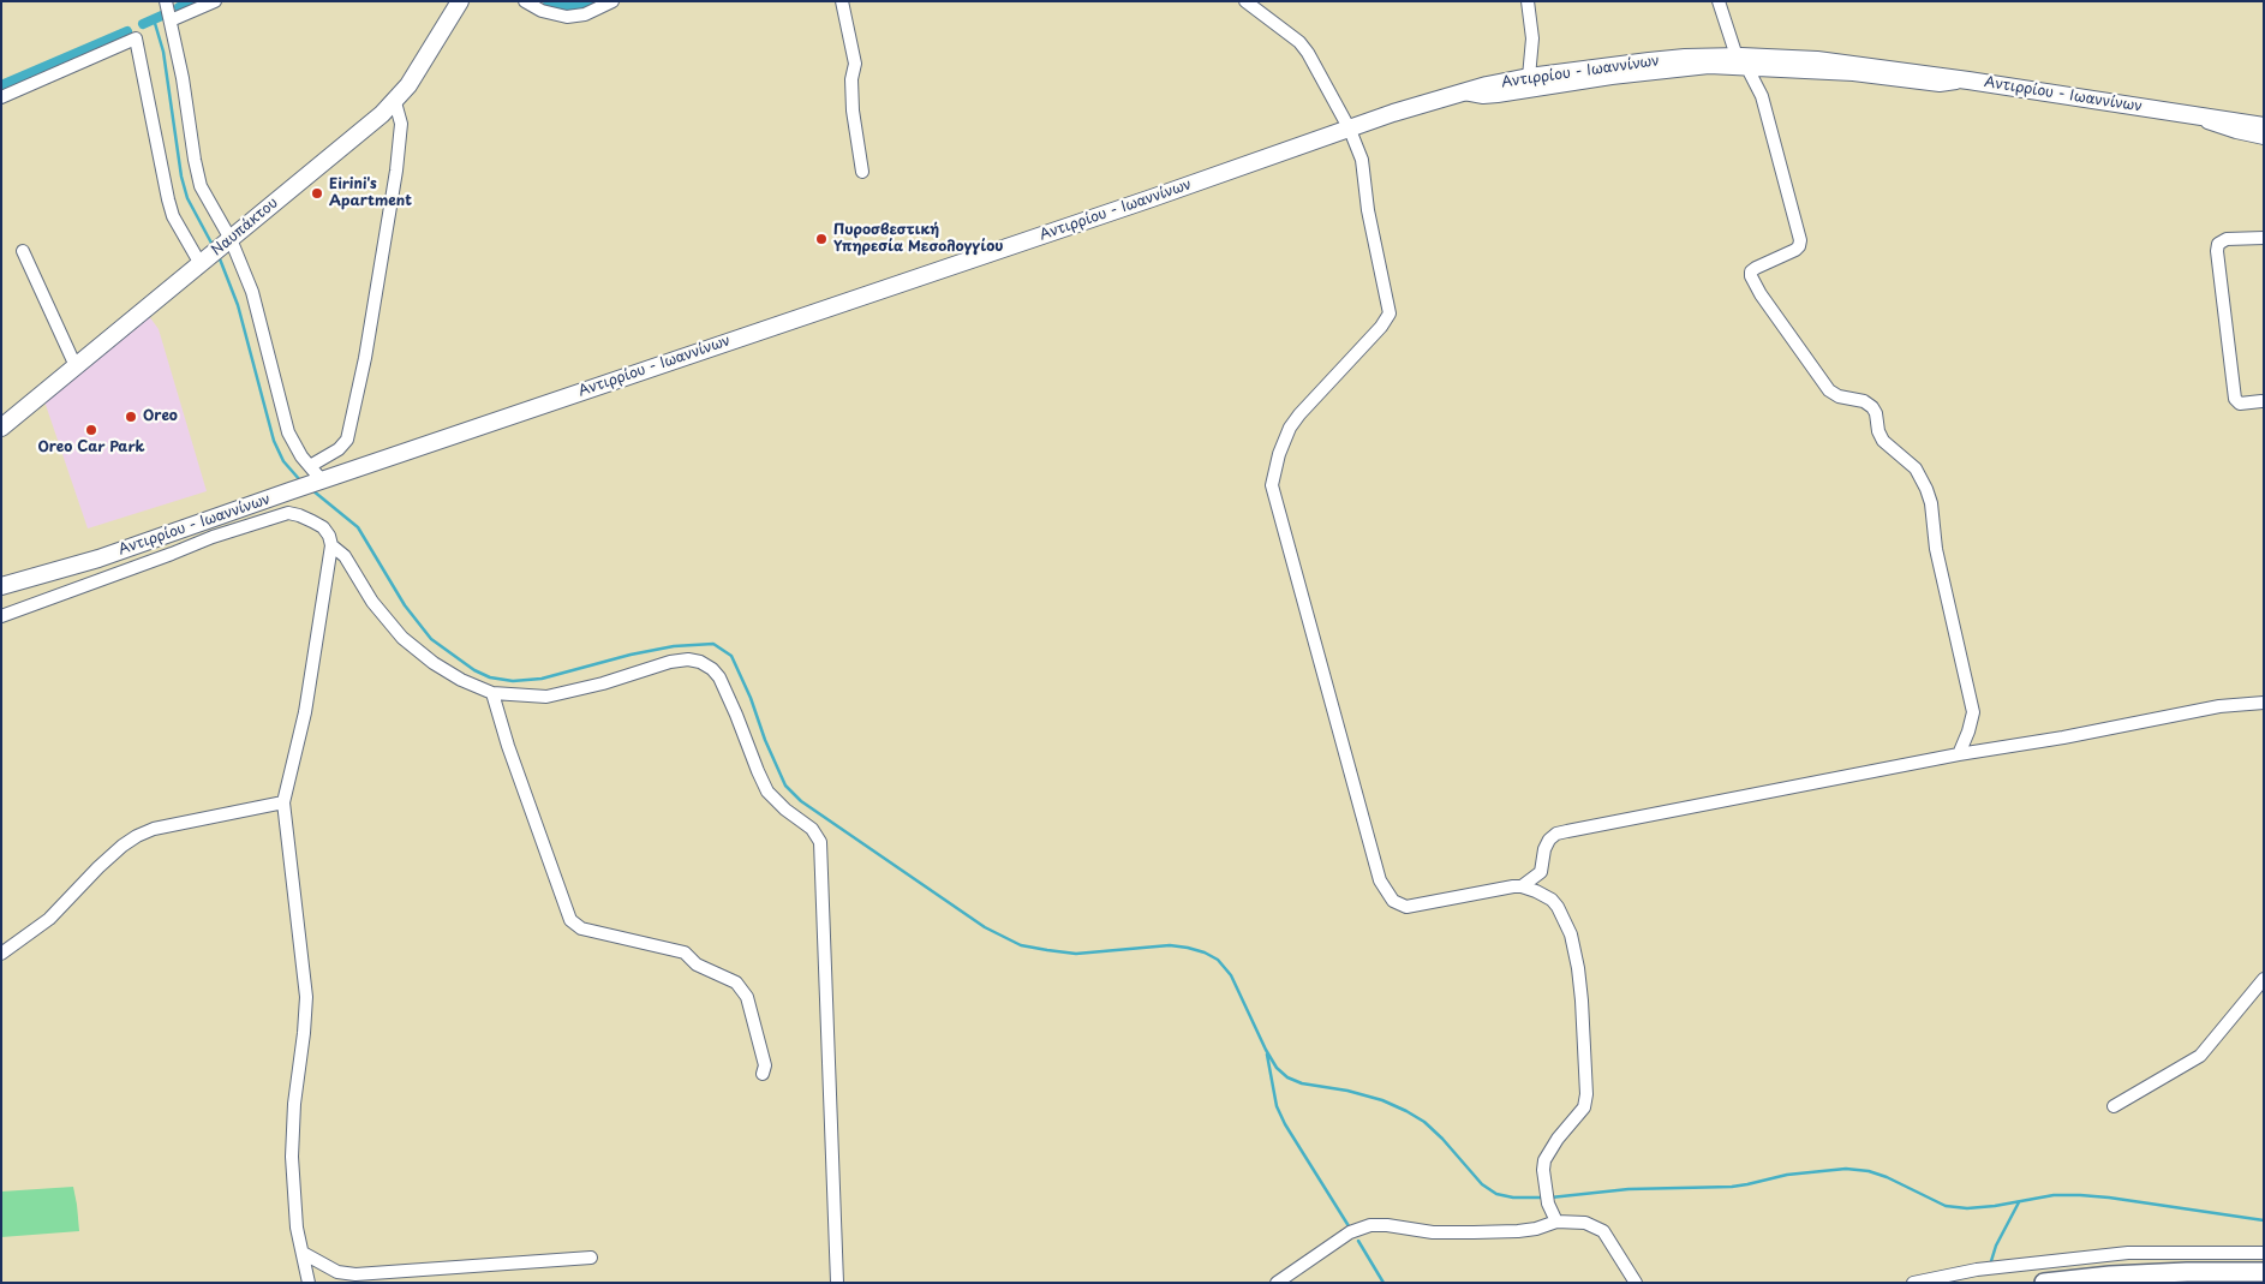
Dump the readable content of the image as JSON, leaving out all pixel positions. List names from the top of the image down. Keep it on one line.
{"streets":{"main road":["Αντιρρίου - Ιωαννίνων","Ναυπάκτου"]},"places":["Eirini's Apartment","Πυροσβεστική Υπηρεσία Μεσολογγίου","Oreo","Oreo Car Park"]}
